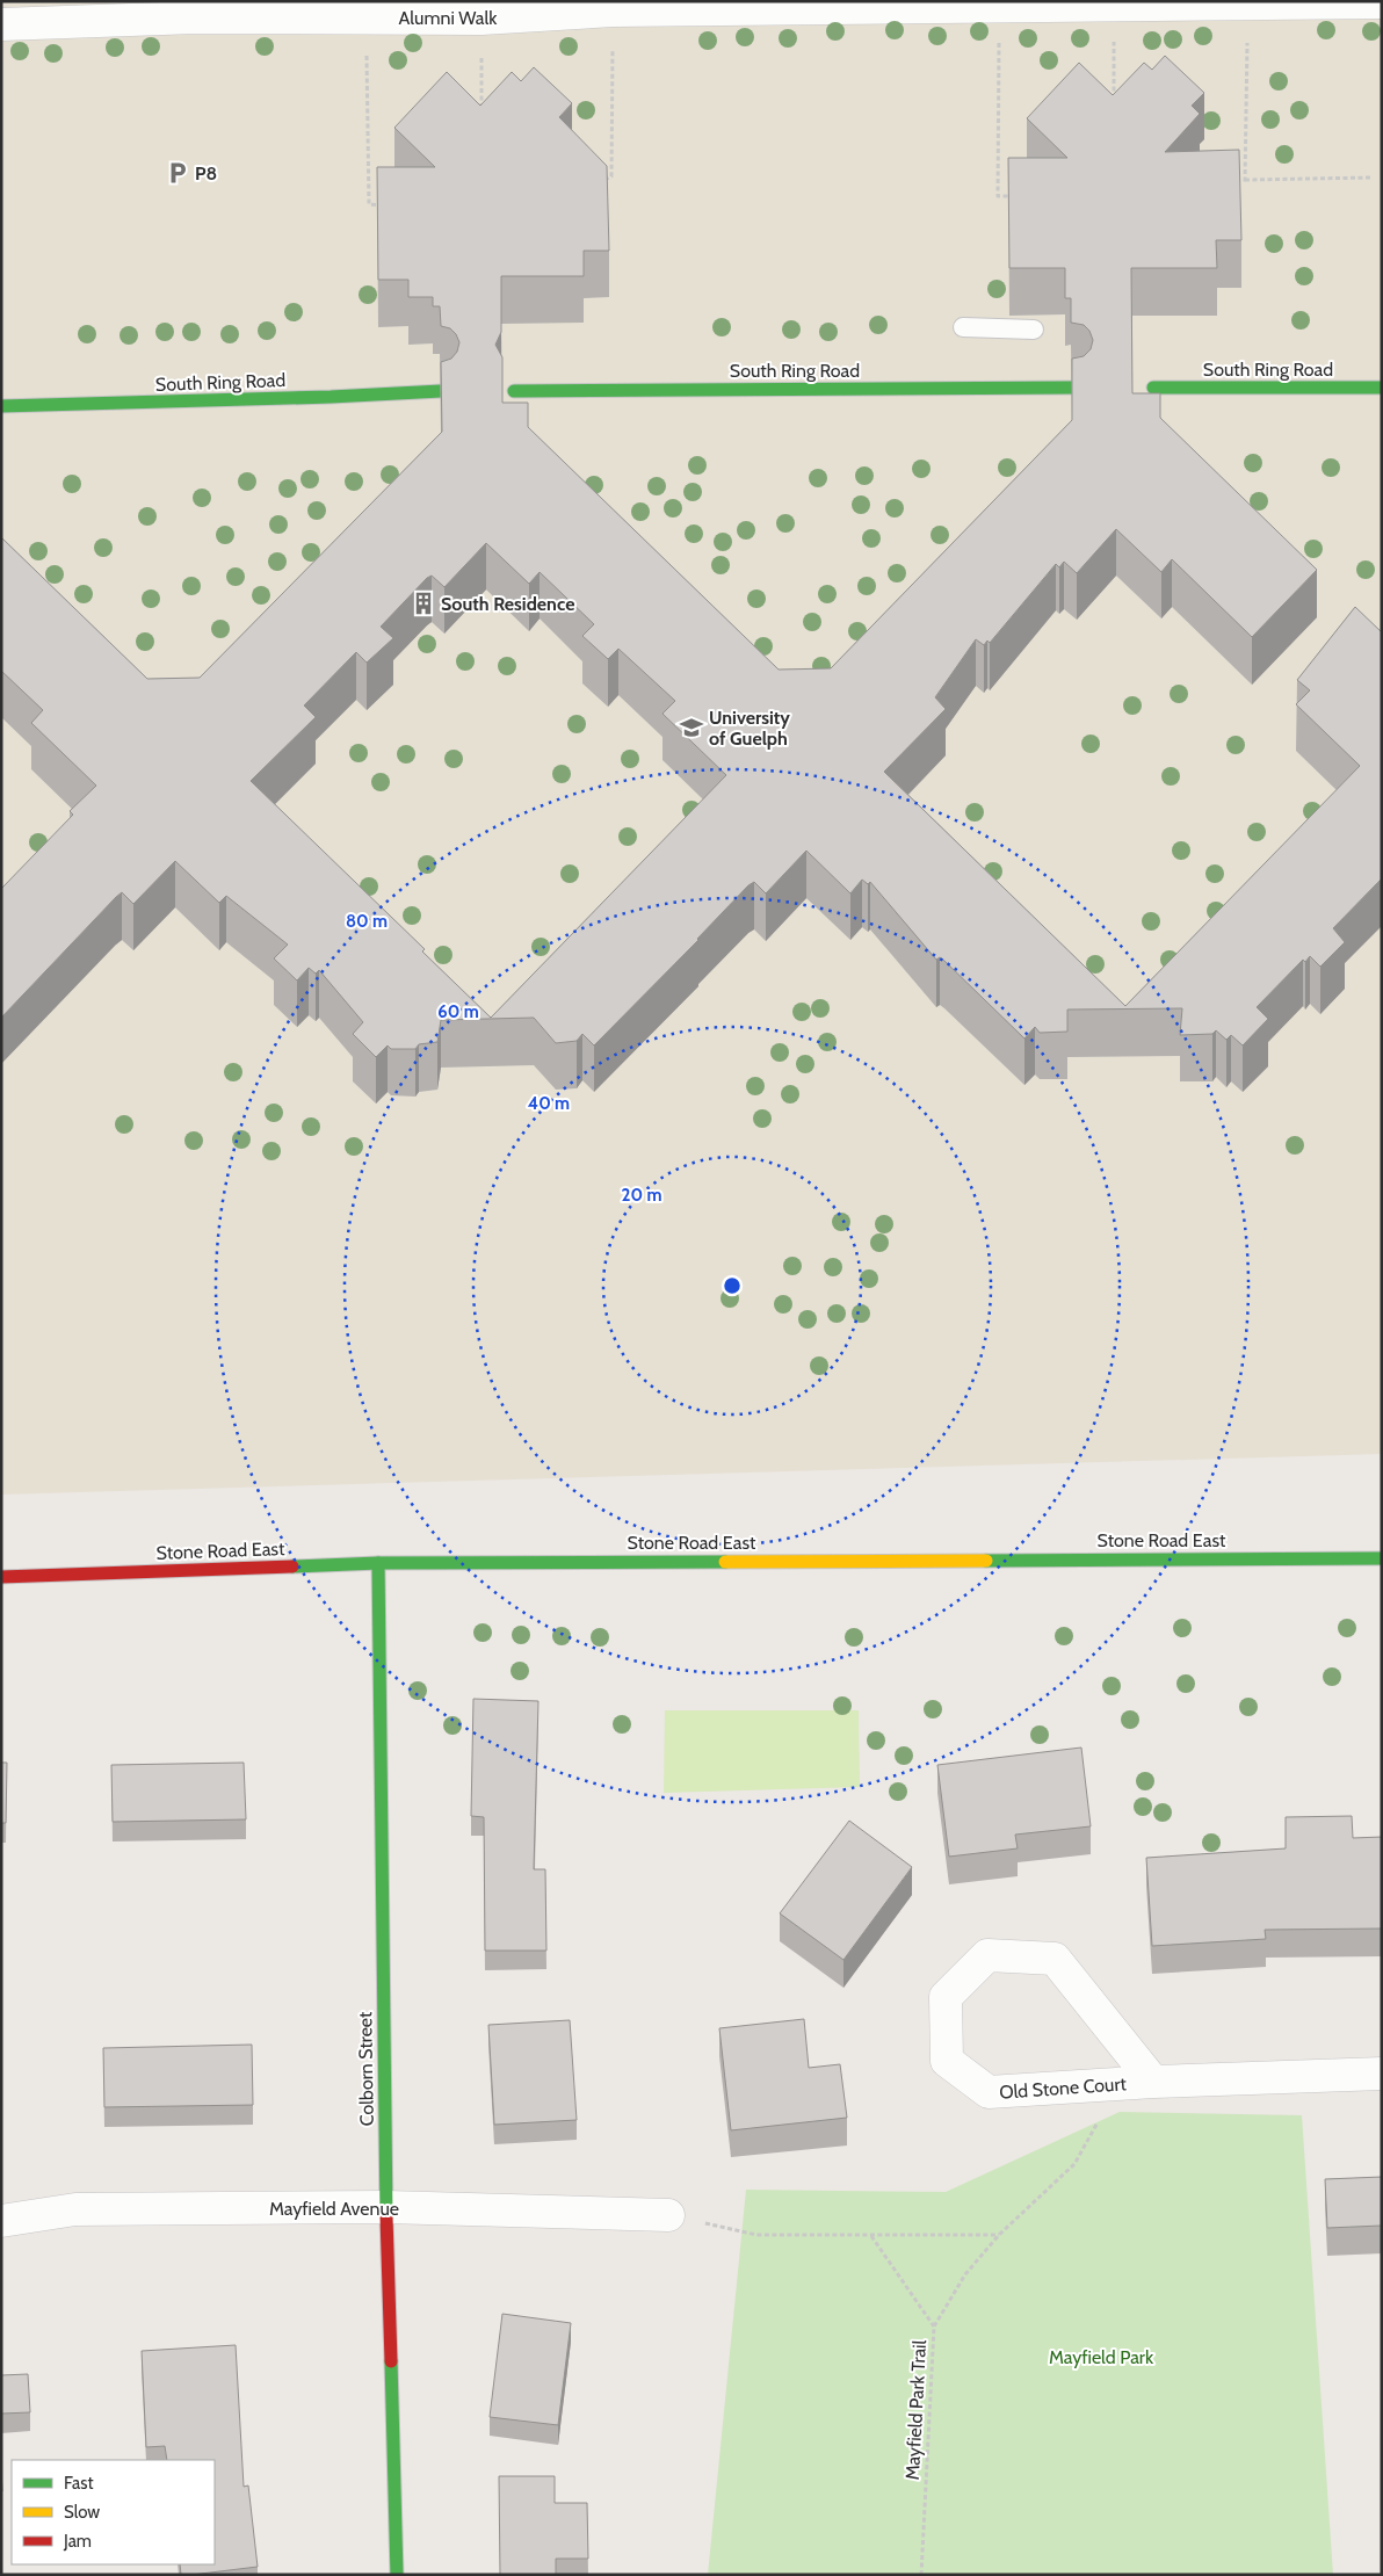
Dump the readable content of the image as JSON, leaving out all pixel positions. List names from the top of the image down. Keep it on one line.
{"streets":{"street":["Alumni Walk","South Ring Road","Stone Road East","Colborn Street","Old Stone Court","Mayfield Avenue"],"path":["Mayfield Park Trail"]},"crossings":[["Stone Road East","Colborn Street"],["Colborn Street","Mayfield Avenue"],["Old Stone Court","Mayfield Park Trail"]],"parks":["Mayfield Park"],"places":{"parking":["P8"],"building":["South Residence"],"school or university":["University of Guelph"]},"legend":["Fast","Slow","Jam"],"rings":["80 m","60 m","40 m","20 m"]}
